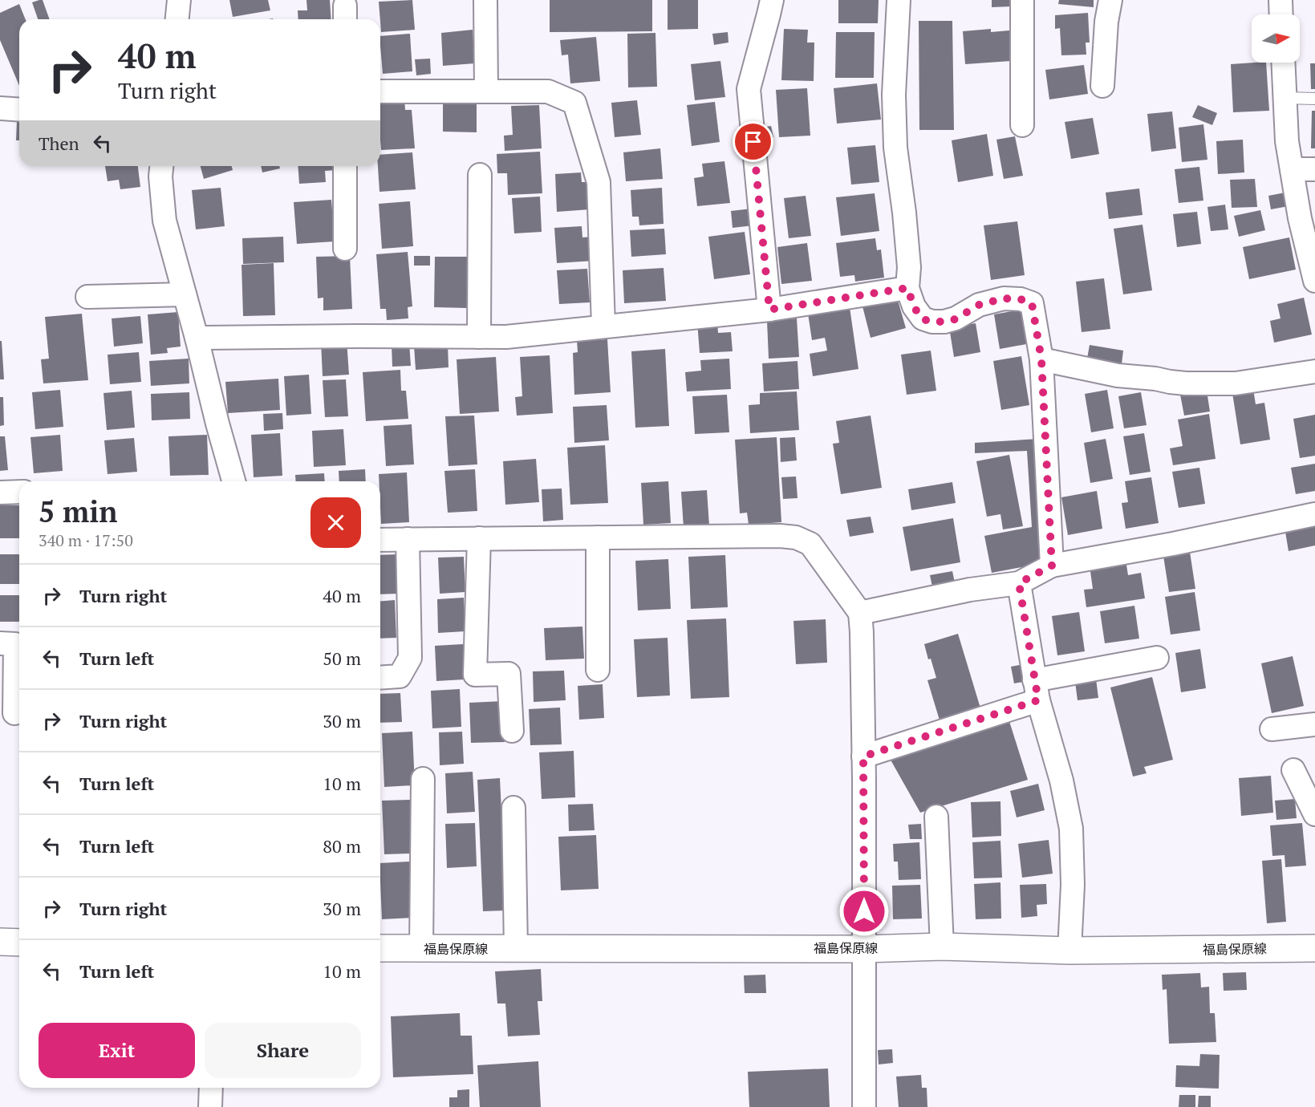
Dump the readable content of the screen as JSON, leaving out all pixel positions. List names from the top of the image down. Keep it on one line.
{"streets":{"main road":["福島保原線"]},"north":"right","page":{"turn":["40 m","Turn right"],"then":"Then","heading":["5 min","340 m · 17:50"],"list":[{"name":"Turn right","value":"40 m"},{"name":"Turn left","value":"50 m"},{"name":"Turn right","value":"30 m"},{"name":"Turn left","value":"10 m"},{"name":"Turn left","value":"80 m"},{"name":"Turn right","value":"30 m"},{"name":"Turn left","value":"10 m"}],"buttons":["Exit","Share"]}}
